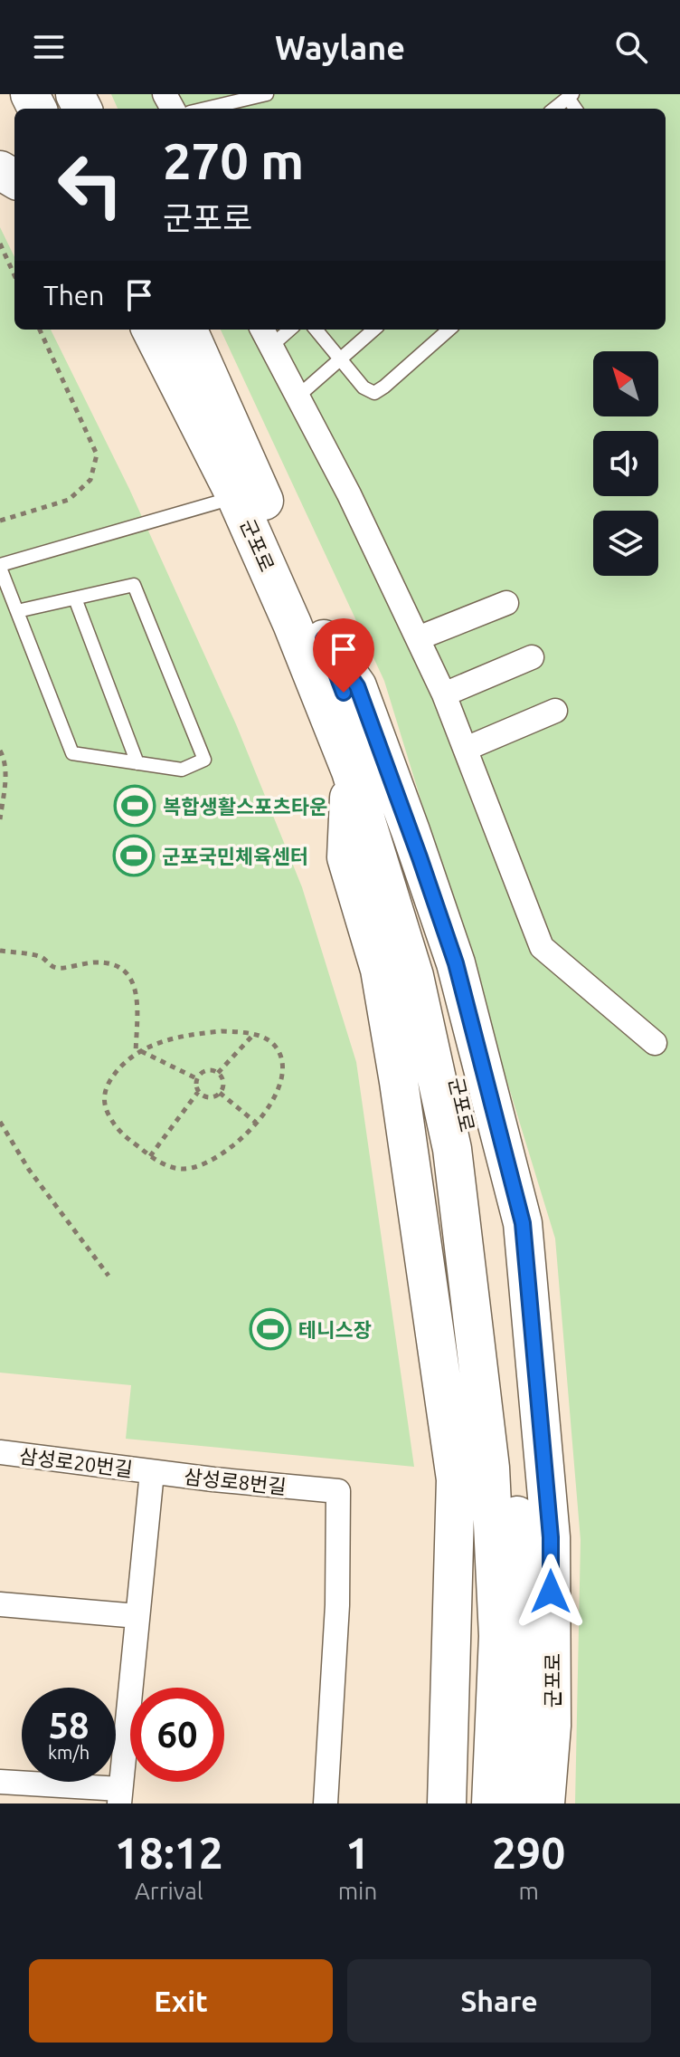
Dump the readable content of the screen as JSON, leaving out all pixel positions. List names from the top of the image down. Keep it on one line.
{"streets":{"main road":["군포로"],"street":["삼성로20번길","삼성로8번길"]},"crossings":[["삼성로20번길","삼성로8번길"]],"places":{"sports":["복합생활스포츠타운","군포국민체육센터","테니스장"]},"north":"top left","page":{"header":"Waylane","turn":["270 m","군포로"],"then":"Then","speed":"58 km/h","limit":"60","eta":["18:12","Arrival","1","min","290","m"],"buttons":["Exit","Share"]}}
